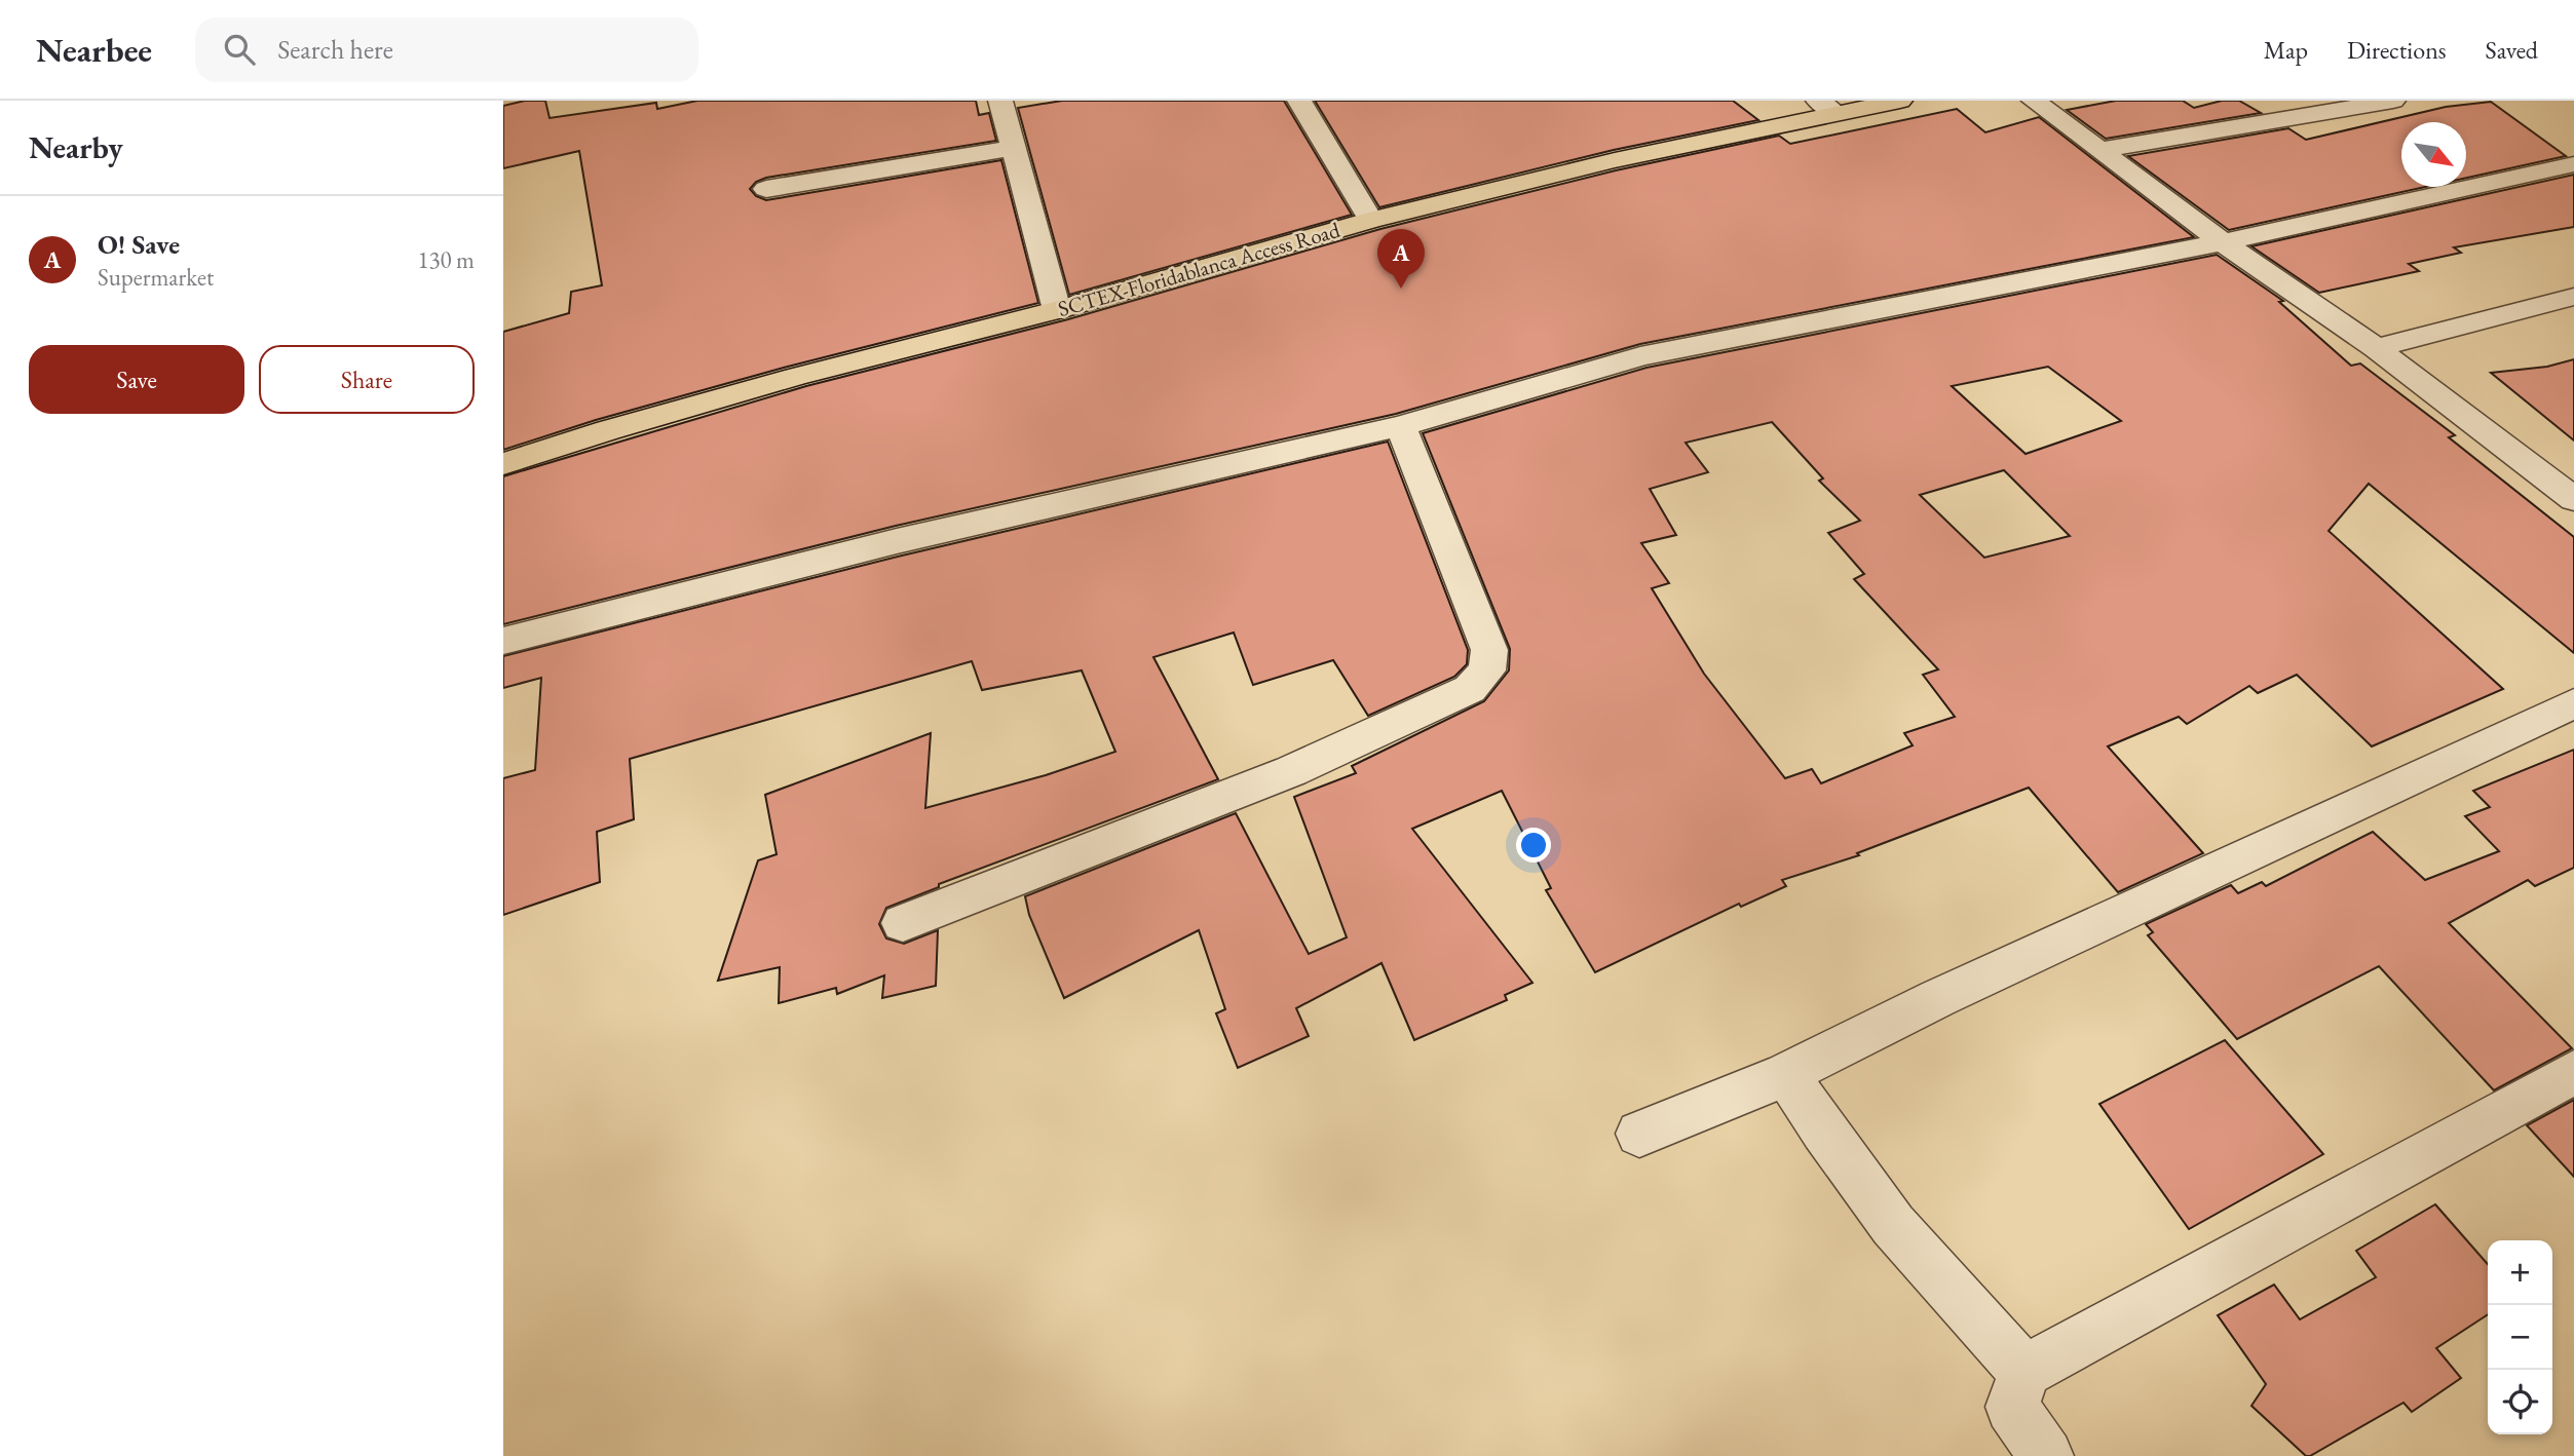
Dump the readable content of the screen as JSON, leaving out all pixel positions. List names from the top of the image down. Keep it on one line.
{"streets":{"main road":["SCTEX-Floridablanca Access Road"]},"north":"bottom right","page":{"header":"Nearbee","search":"Search here","nav":["Map","Directions","Saved"],"heading":"Nearby","list":[{"mark":"A","name":"O! Save","note":"Supermarket","value":"130 m"}],"pins":"A","buttons":["Save","Share"],"map_buttons":["+","−"]}}
